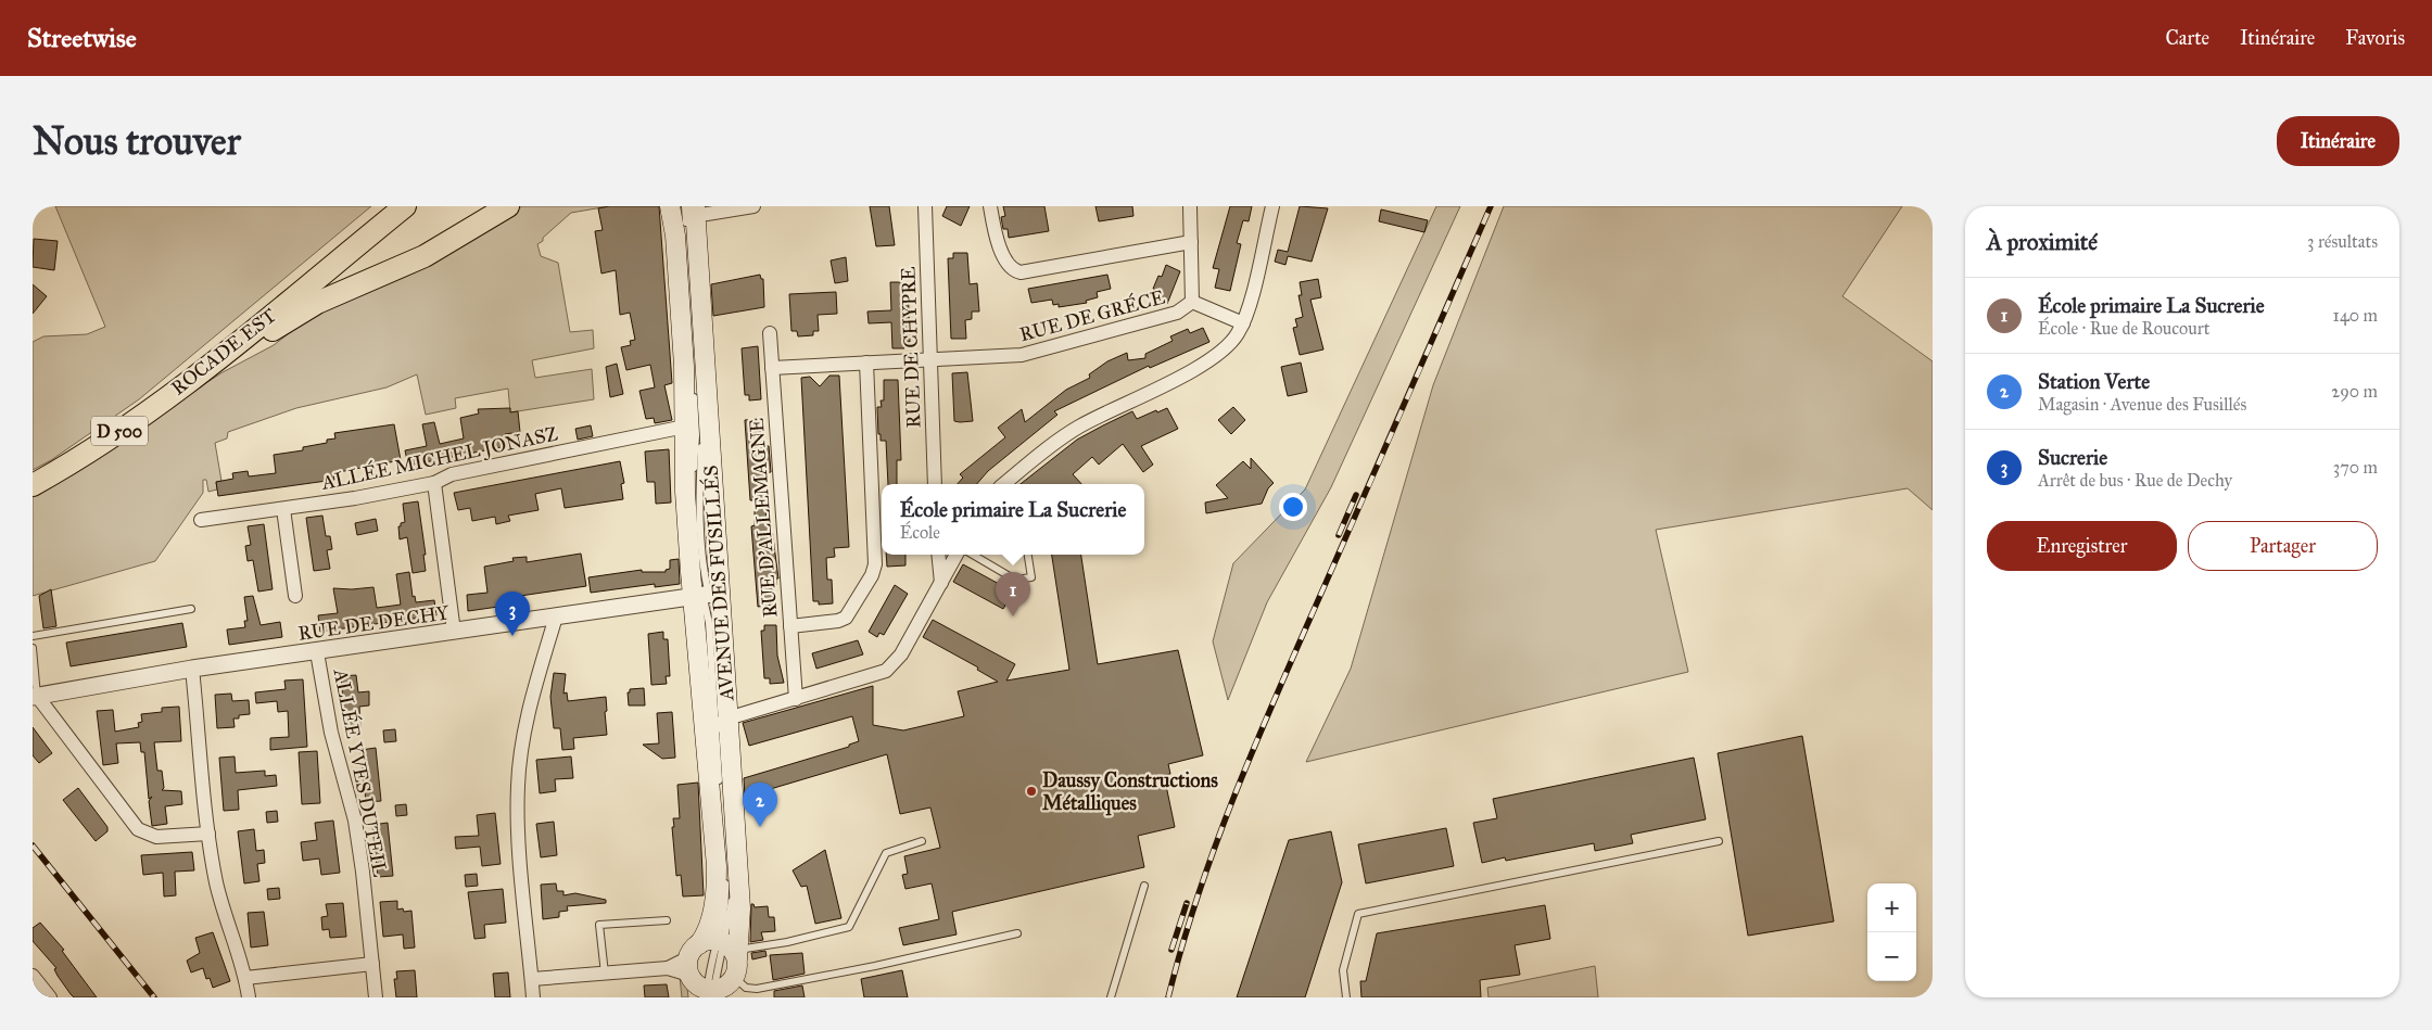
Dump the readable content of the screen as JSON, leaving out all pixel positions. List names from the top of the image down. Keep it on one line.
{"streets":{"highway":["ROCADE EST","D 500"],"main road":["AVENUE DES FUSILLÉS"],"street":["RUE DE GRÉCE","RUE DE CHYPRE","ALLÉE MICHEL JONASZ","RUE D'ALLEMAGNE","RUE DE DECHY","ALLÉE YVES DUTEIL"]},"crossings":[["RUE DE GRÉCE","RUE DE CHYPRE"],["RUE DE GRÉCE","RUE D'ALLEMAGNE"],["ALLÉE MICHEL JONASZ","AVENUE DES FUSILLÉS"],["AVENUE DES FUSILLÉS","RUE DE DECHY"],["RUE DE DECHY","ALLÉE YVES DUTEIL"]],"places":["Daussy Constructions Métalliques"],"page":{"header":"Streetwise","nav":["Carte","Itinéraire","Favoris"],"buttons":["Itinéraire",["Enregistrer","Partager"]],"title":"Nous trouver","heading":["À proximité","3 résultats"],"list":[{"mark":"1","name":"École primaire La Sucrerie","note":"École · Rue de Roucourt","value":"140 m"},{"mark":"2","name":"Station Verte","note":"Magasin · Avenue des Fusillés","value":"290 m"},{"mark":"3","name":"Sucrerie","note":"Arrêt de bus · Rue de Dechy","value":"370 m"}],"popup":["École primaire La Sucrerie","École"],"pins":["1","3","2"],"map_buttons":["+","−"]}}
